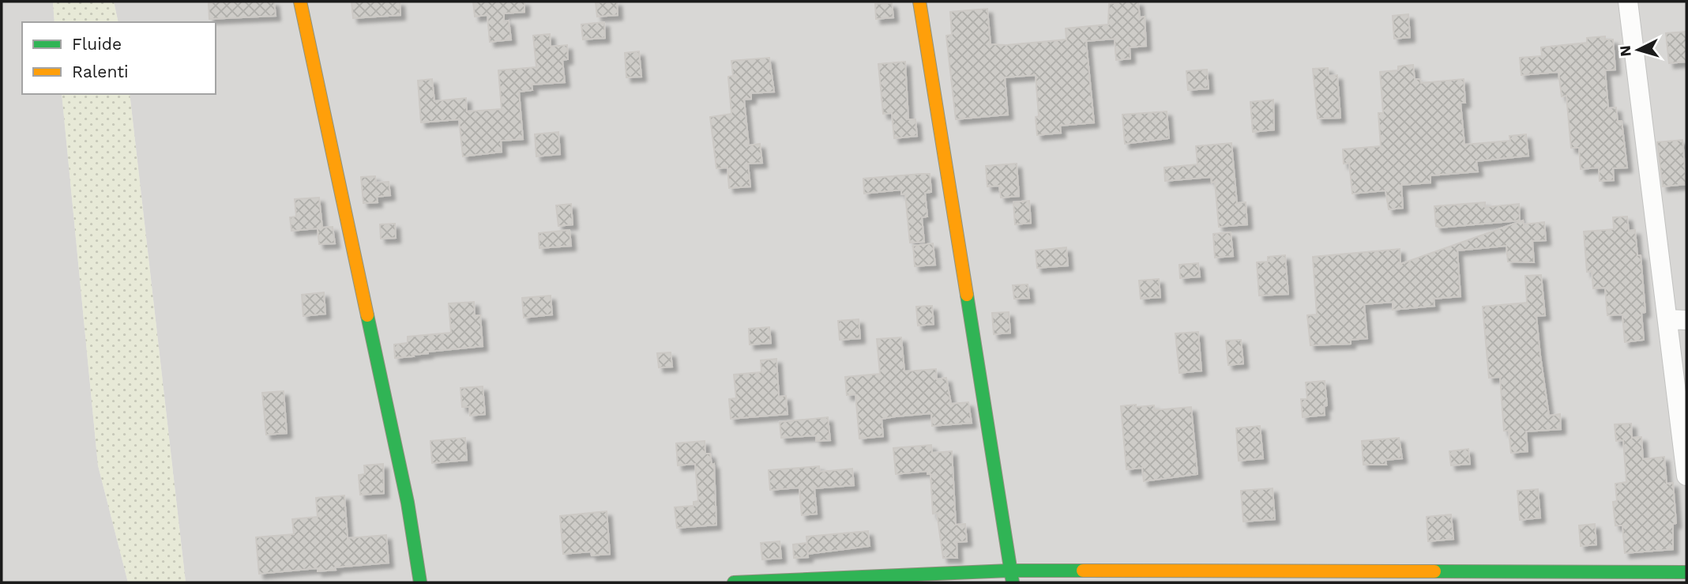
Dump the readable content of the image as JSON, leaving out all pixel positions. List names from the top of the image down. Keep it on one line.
{"legend":["Fluide","Ralenti"],"north":"left"}
